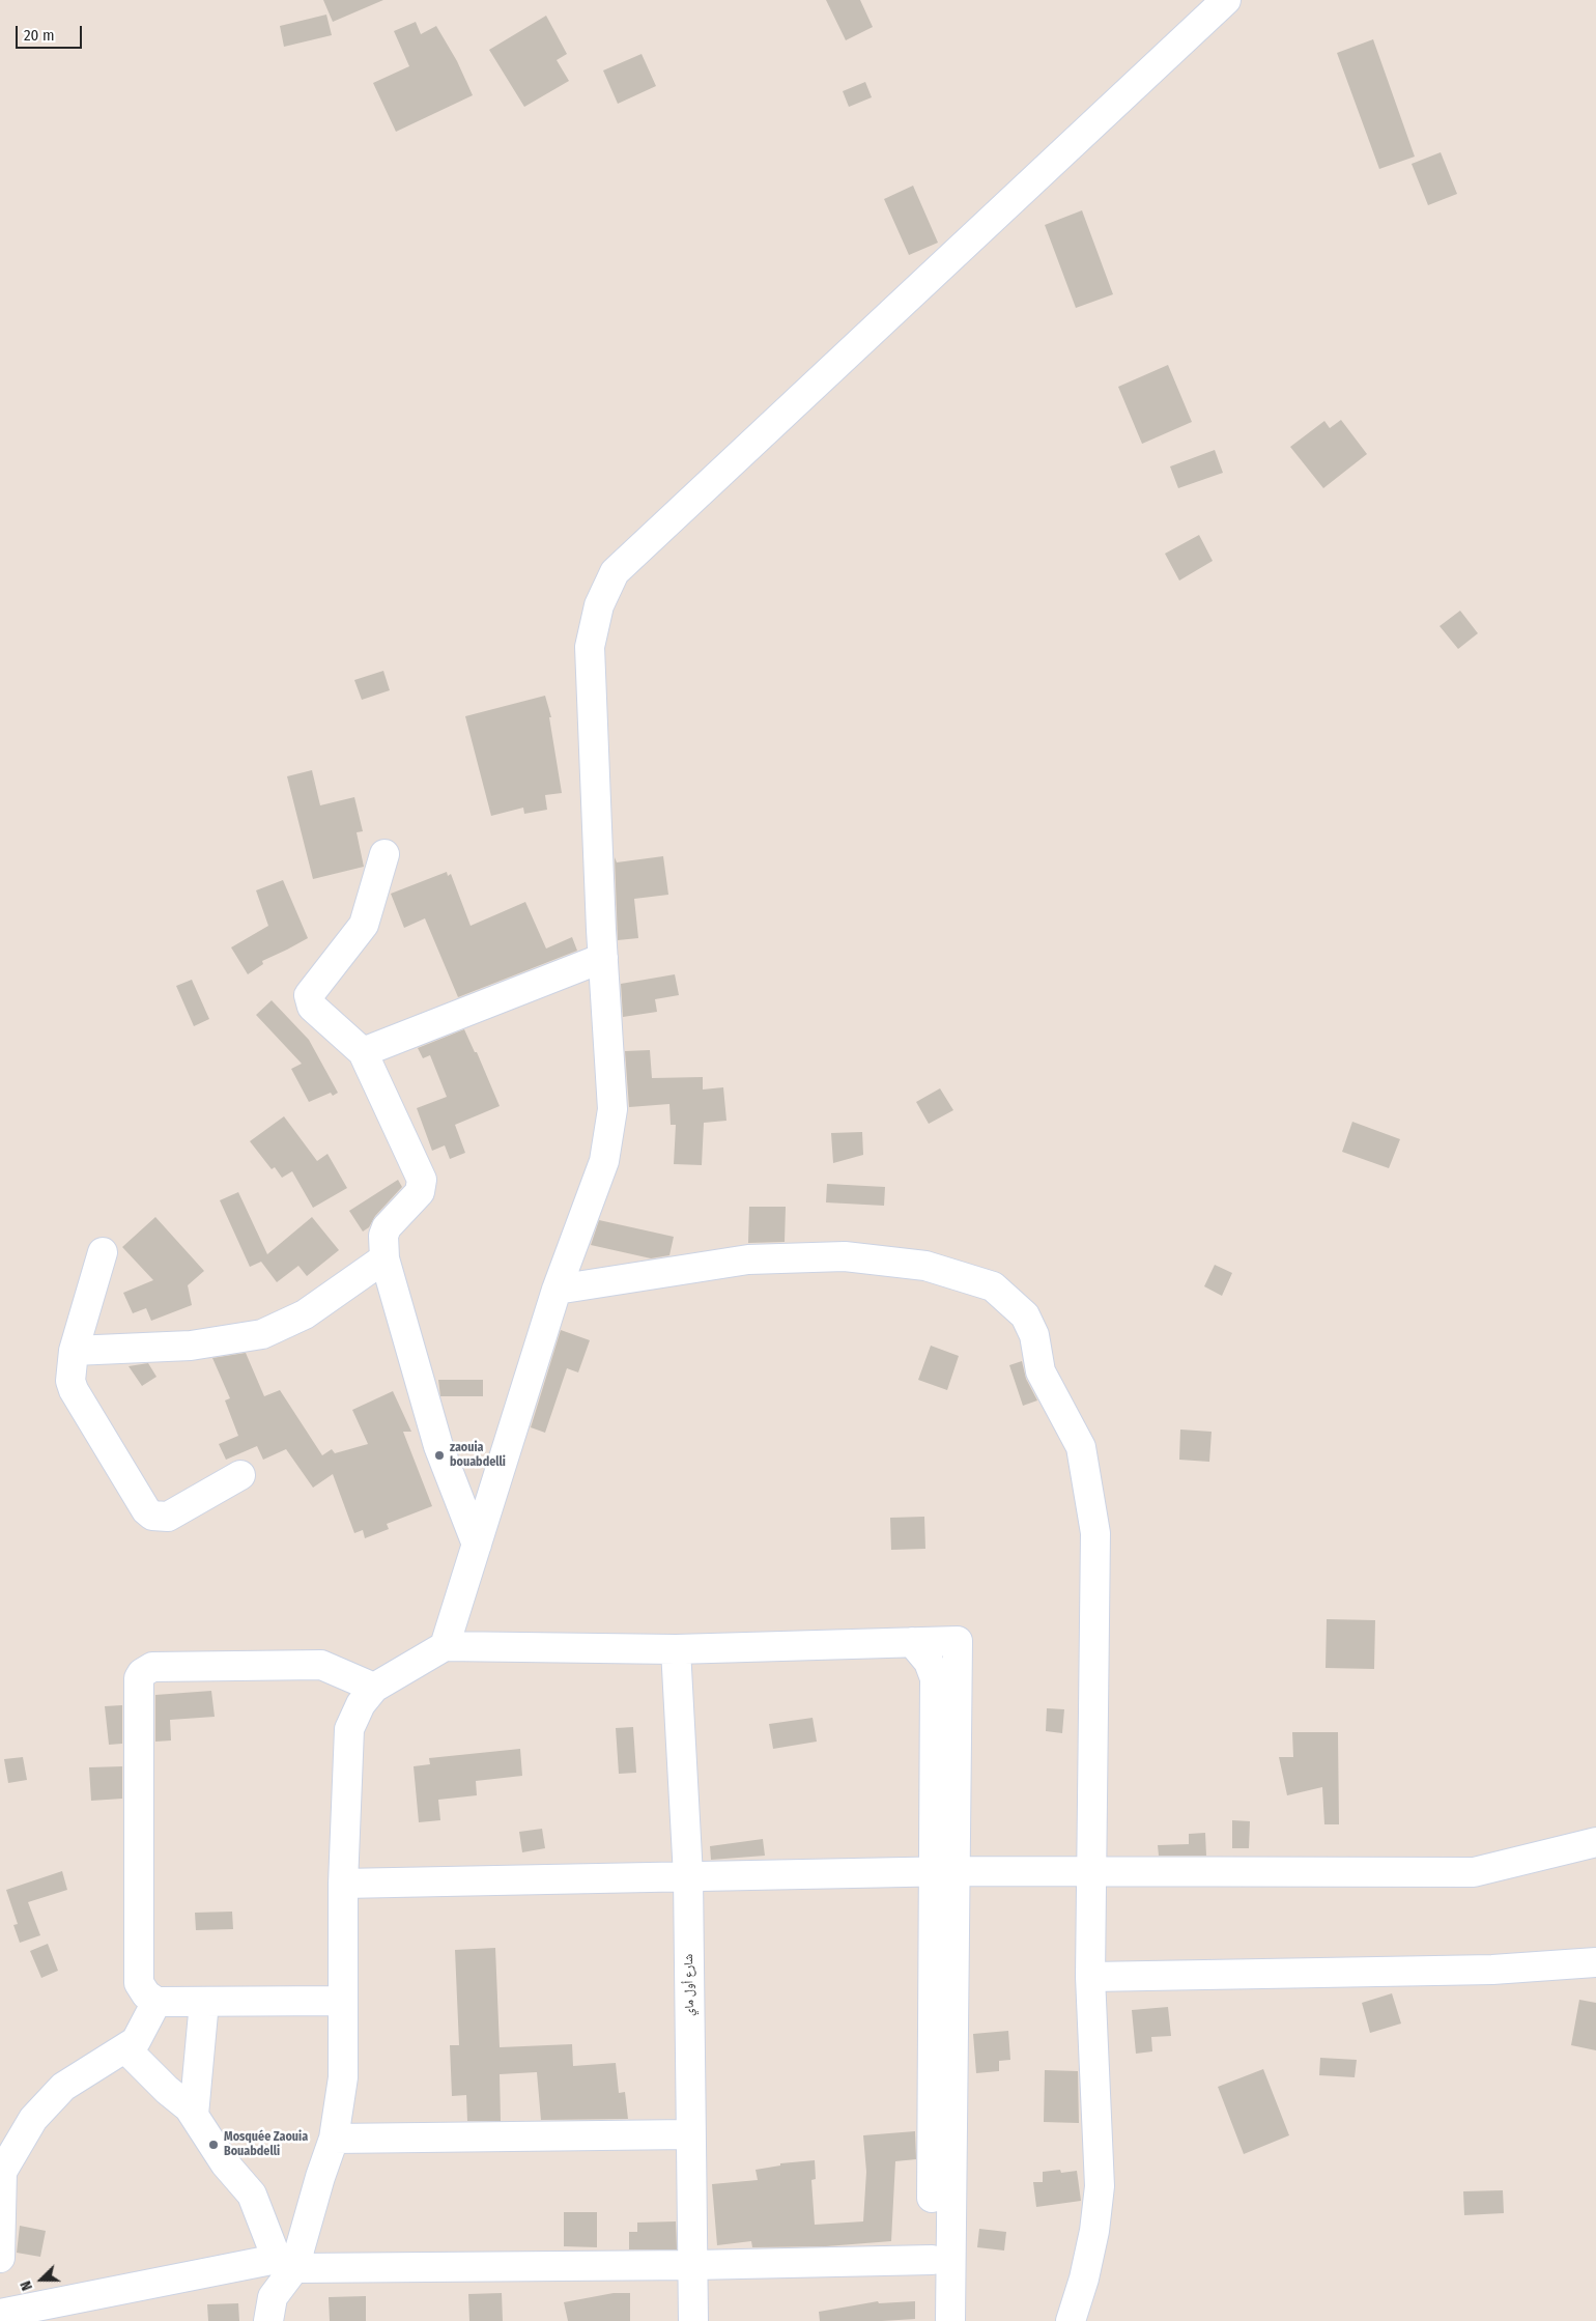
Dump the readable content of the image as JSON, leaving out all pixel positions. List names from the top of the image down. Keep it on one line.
{"streets":{"street":["شارع أول ماي"]},"places":["zaouia bouabdelli","Mosquée Zaouia Bouabdelli"],"scale_bar":"20 m","north":"left"}
